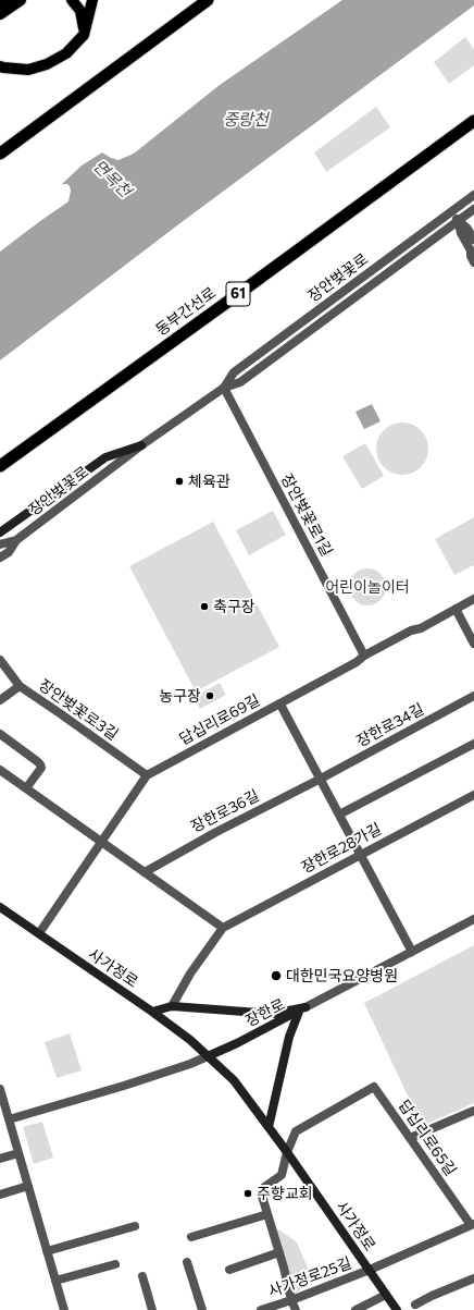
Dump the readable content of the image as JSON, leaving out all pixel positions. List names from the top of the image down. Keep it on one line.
{"streets":{"highway":["61","동부간선로"],"main road":["사가정로","장한로"],"street":["장안벚꽃로","장안벚꽃로1길","장안벚꽃로3길","답십리로69길","장한로34길","장한로36길","장한로28가길","답십리로65길","사가정로25길"]},"crossings":[["장안벚꽃로","장안벚꽃로1길"],["장안벚꽃로1길","답십리로69길"],["장안벚꽃로3길","답십리로69길"],["답십리로69길","사가정로"],["장한로34길","장한로36길"],["사가정로","장한로"],["사가정로","답십리로65길"],["사가정로","사가정로25길"],["답십리로65길","사가정로25길"]],"water":["중랑천","면목천"],"parks":["어린이놀이터"],"places":["체육관","축구장","농구장","대한민국요양병원","주향교회"]}
